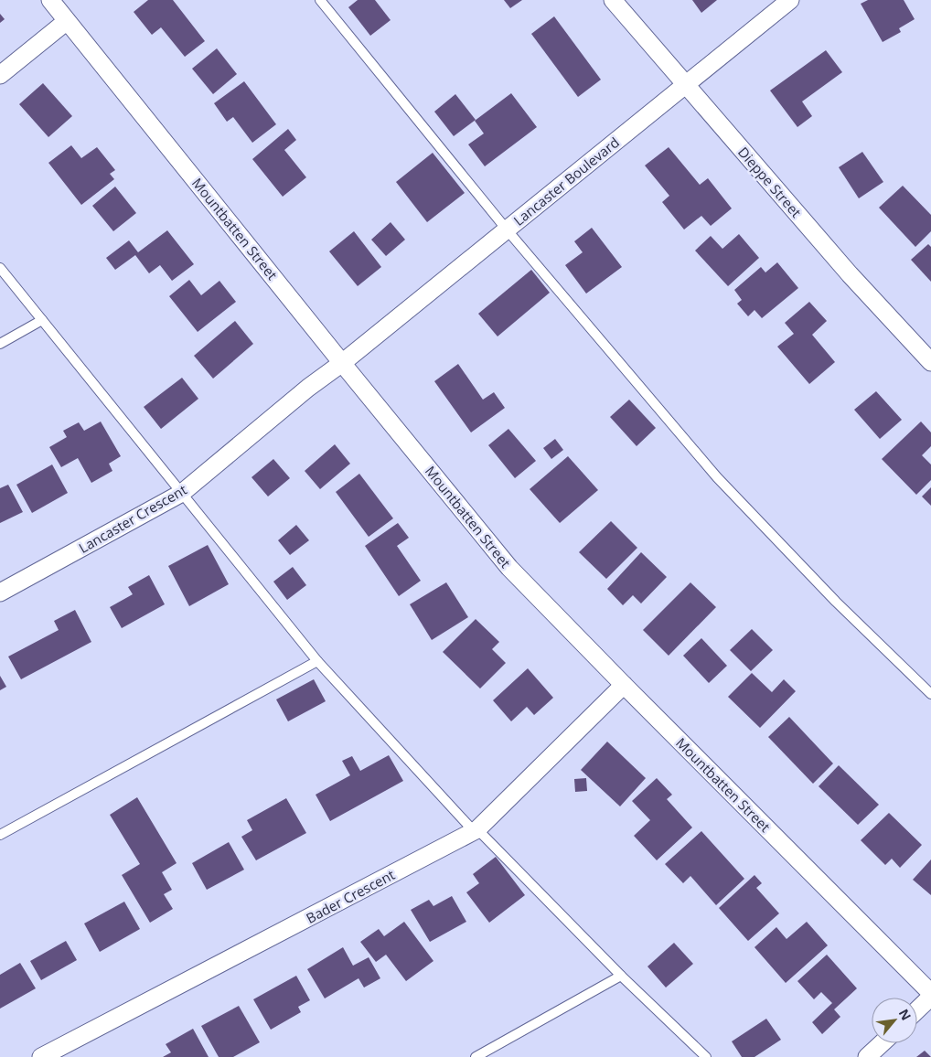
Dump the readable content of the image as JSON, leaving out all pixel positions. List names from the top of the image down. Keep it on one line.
{"streets":{"street":["Lancaster Boulevard","Dieppe Street","Mountbatten Street","Lancaster Crescent","Bader Crescent"]},"crossings":[["Lancaster Boulevard","Dieppe Street"],["Lancaster Boulevard","Mountbatten Street"],["Lancaster Boulevard","Lancaster Crescent"],["Mountbatten Street","Lancaster Crescent"],["Mountbatten Street","Bader Crescent"]],"north":"top right"}
